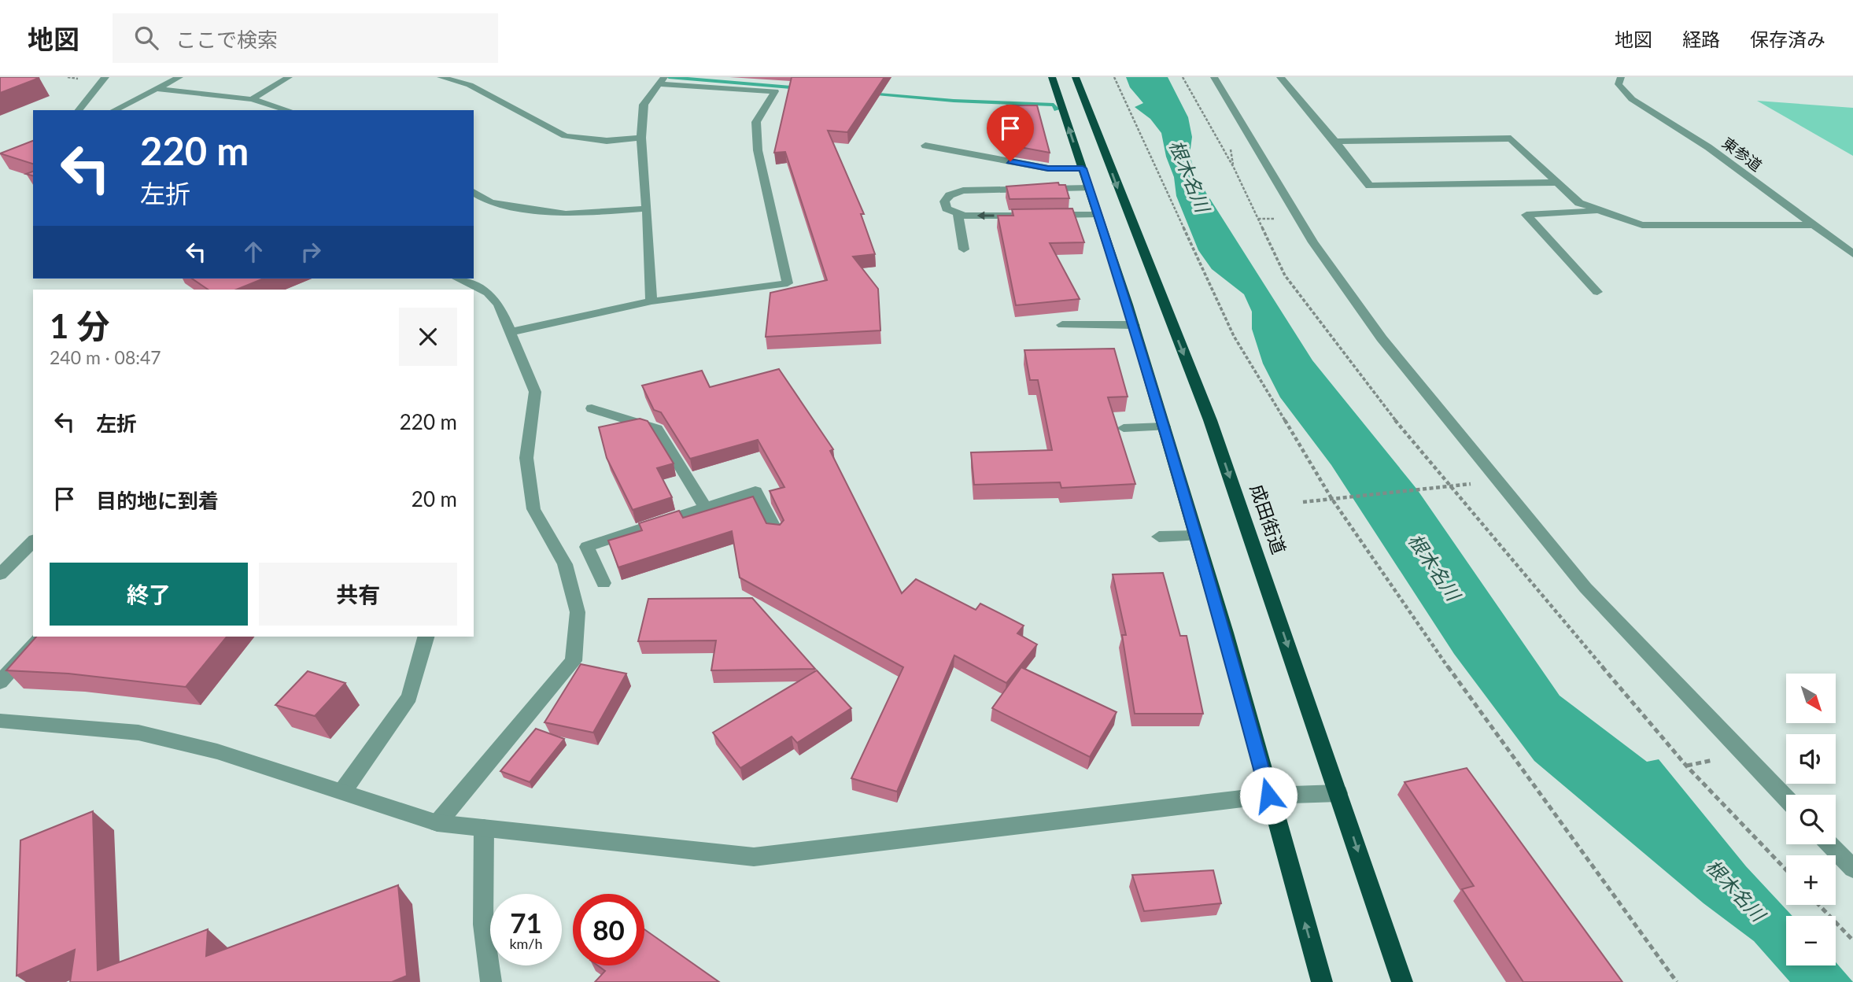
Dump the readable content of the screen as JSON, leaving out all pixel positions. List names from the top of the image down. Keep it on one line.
{"streets":{"highway":["成田街道"],"street":["東参道"]},"water":["根木名川"],"north":"bottom right","page":{"header":"地図","search":"ここで検索","nav":["地図","経路","保存済み"],"turn":["220 m","左折"],"heading":["1 分","240 m · 08:47"],"list":[{"name":"左折","value":"220 m"},{"name":"目的地に到着","value":"20 m"}],"buttons":["終了","共有"],"map_buttons":["+","−"],"speed":"71 km/h","limit":"80"}}
